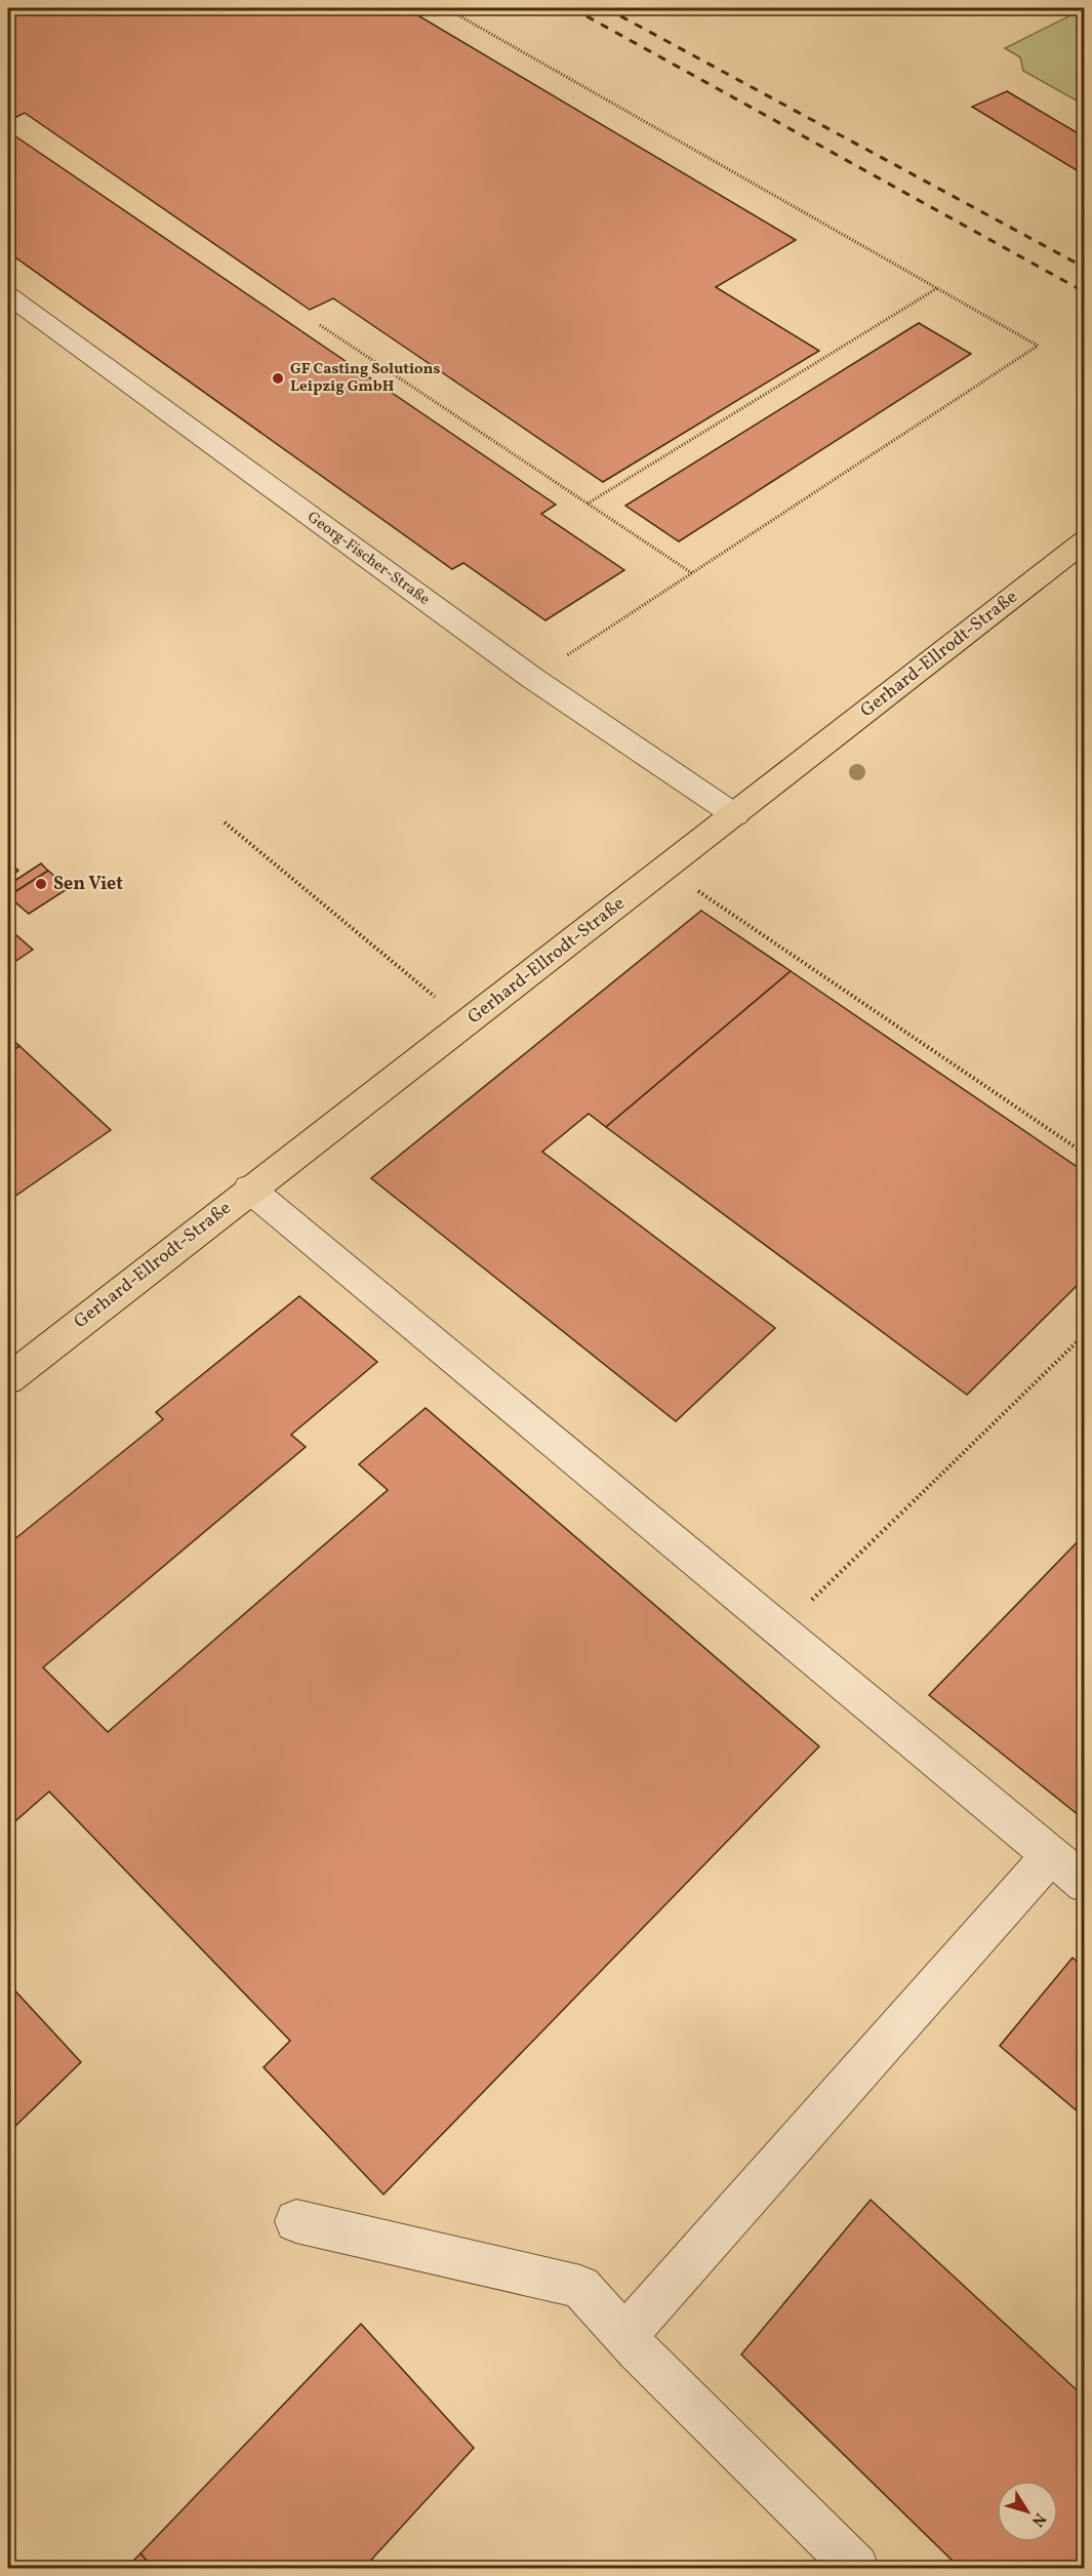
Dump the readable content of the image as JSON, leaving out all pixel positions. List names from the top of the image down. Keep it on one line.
{"streets":{"main road":["Gerhard-Ellrodt-Straße"],"street":["Georg-Fischer-Straße"]},"crossings":[["Georg-Fischer-Straße","Gerhard-Ellrodt-Straße"]],"places":["GF Casting Solutions Leipzig GmbH","Sen Viet"],"north":"bottom right"}
